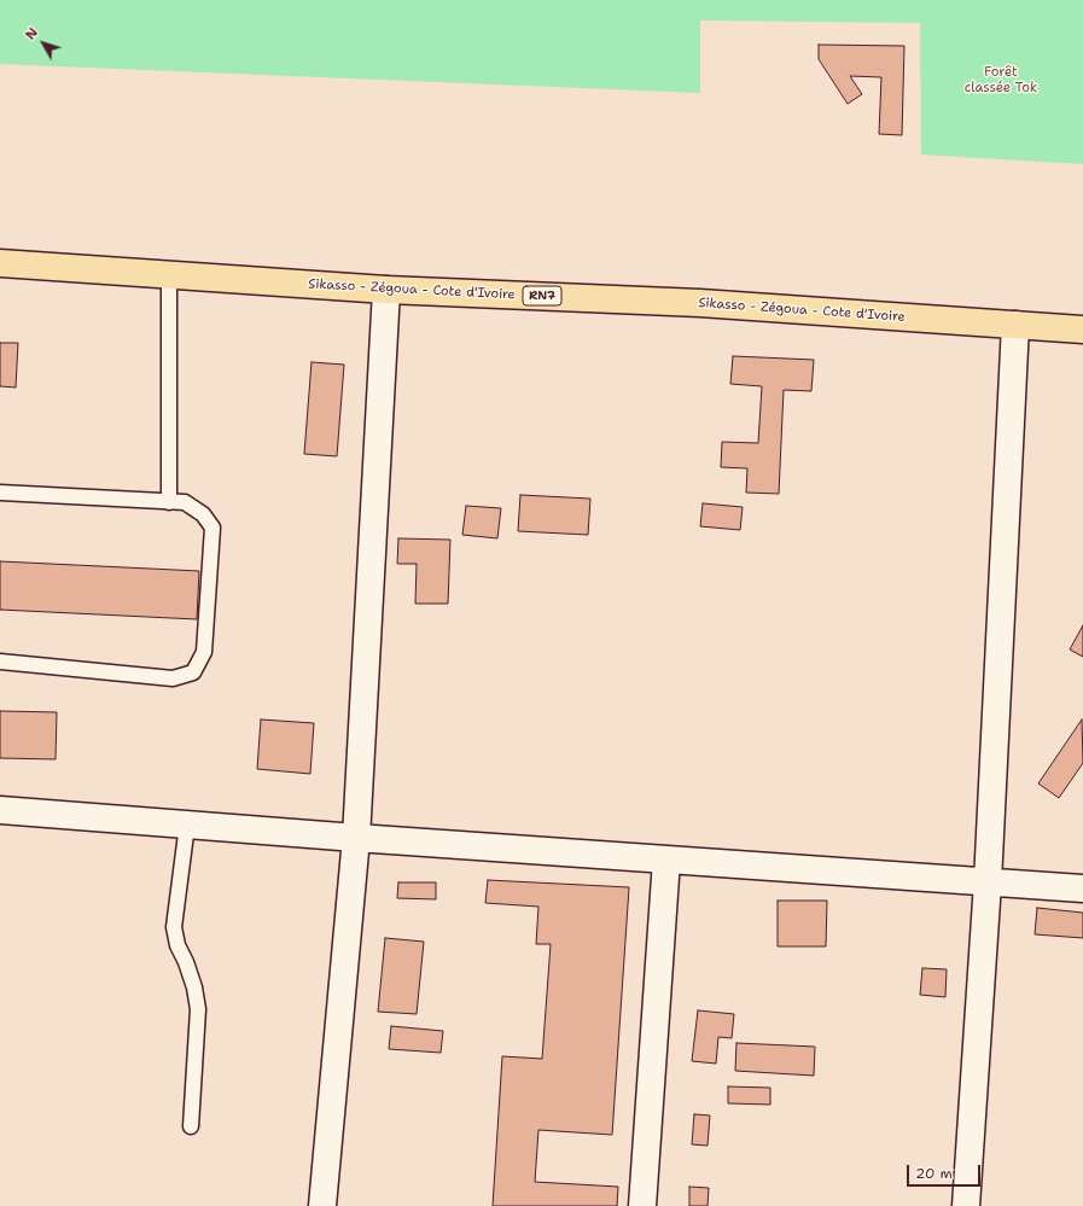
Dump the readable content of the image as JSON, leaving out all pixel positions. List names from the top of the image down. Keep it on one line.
{"streets":{"highway":["Sikasso - Zégoua - Cote d'Ivoire","RN7"]},"parks":["Forêt classée Tok"],"scale_bar":"20 m","north":"top left"}
